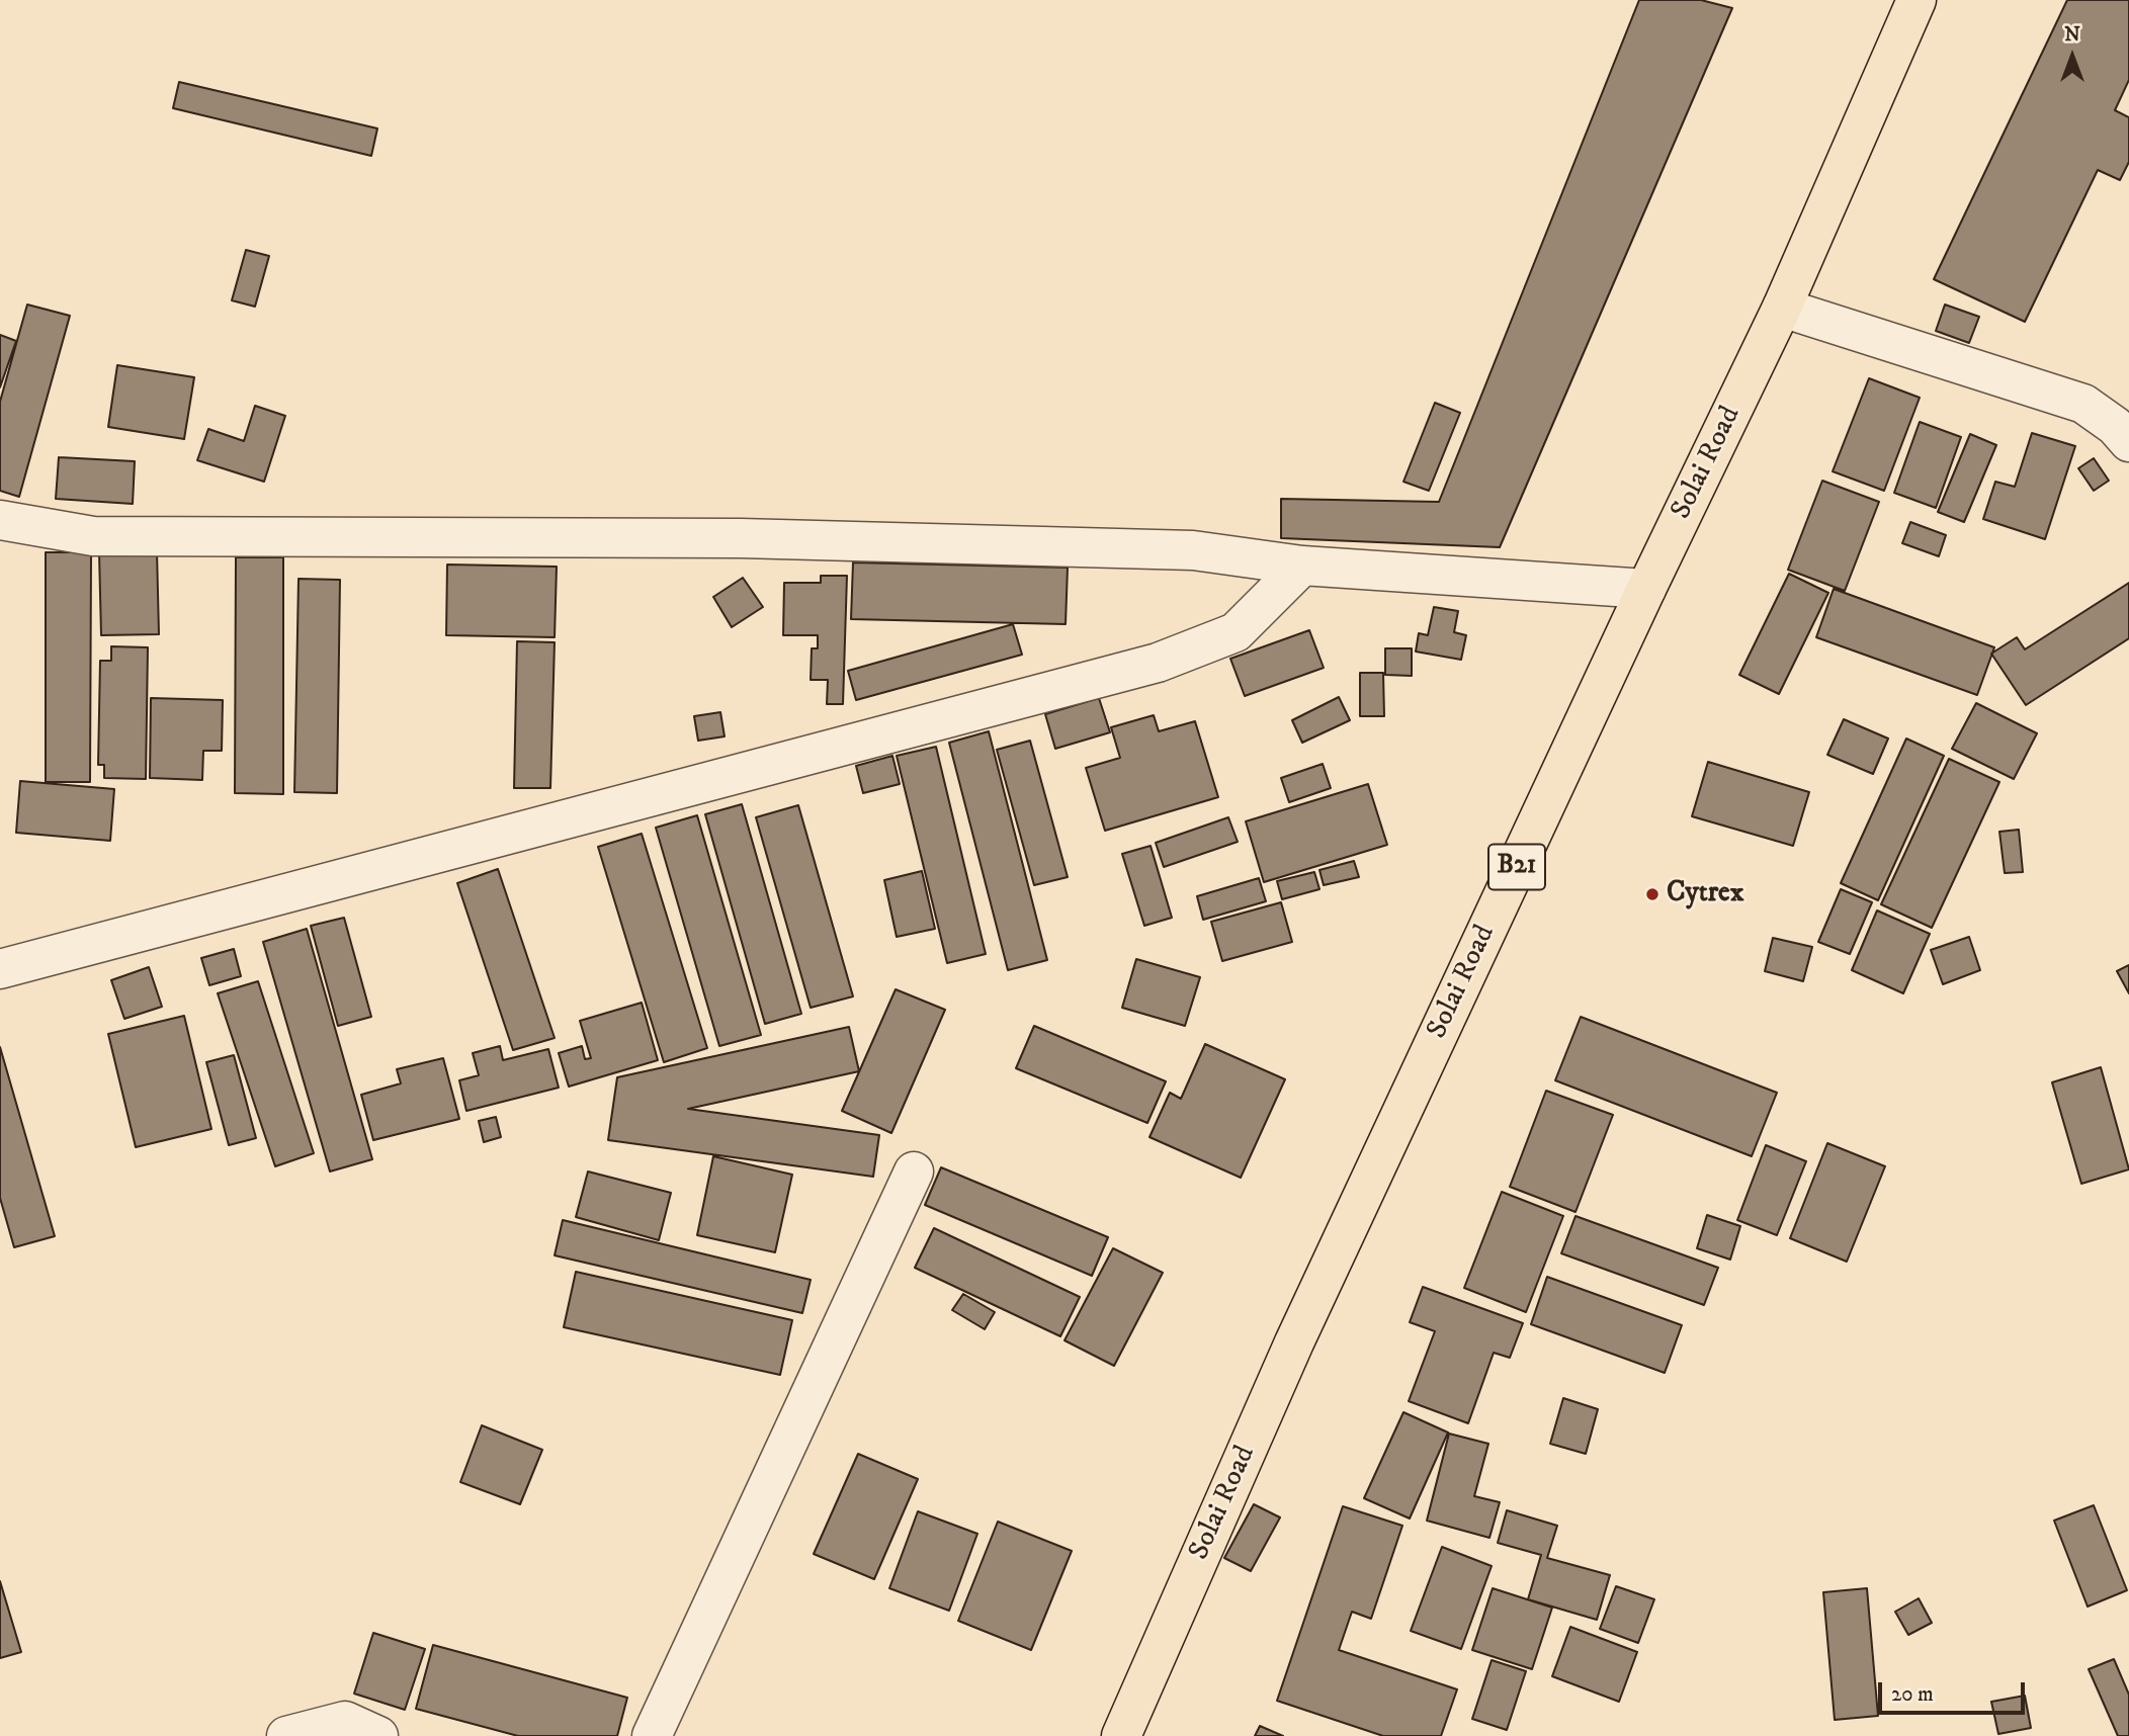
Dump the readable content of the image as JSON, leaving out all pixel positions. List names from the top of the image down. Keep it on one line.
{"streets":{"highway":["Solai Road","B21"]},"places":["Cytrex"],"scale_bar":"20 m","north":"top"}
